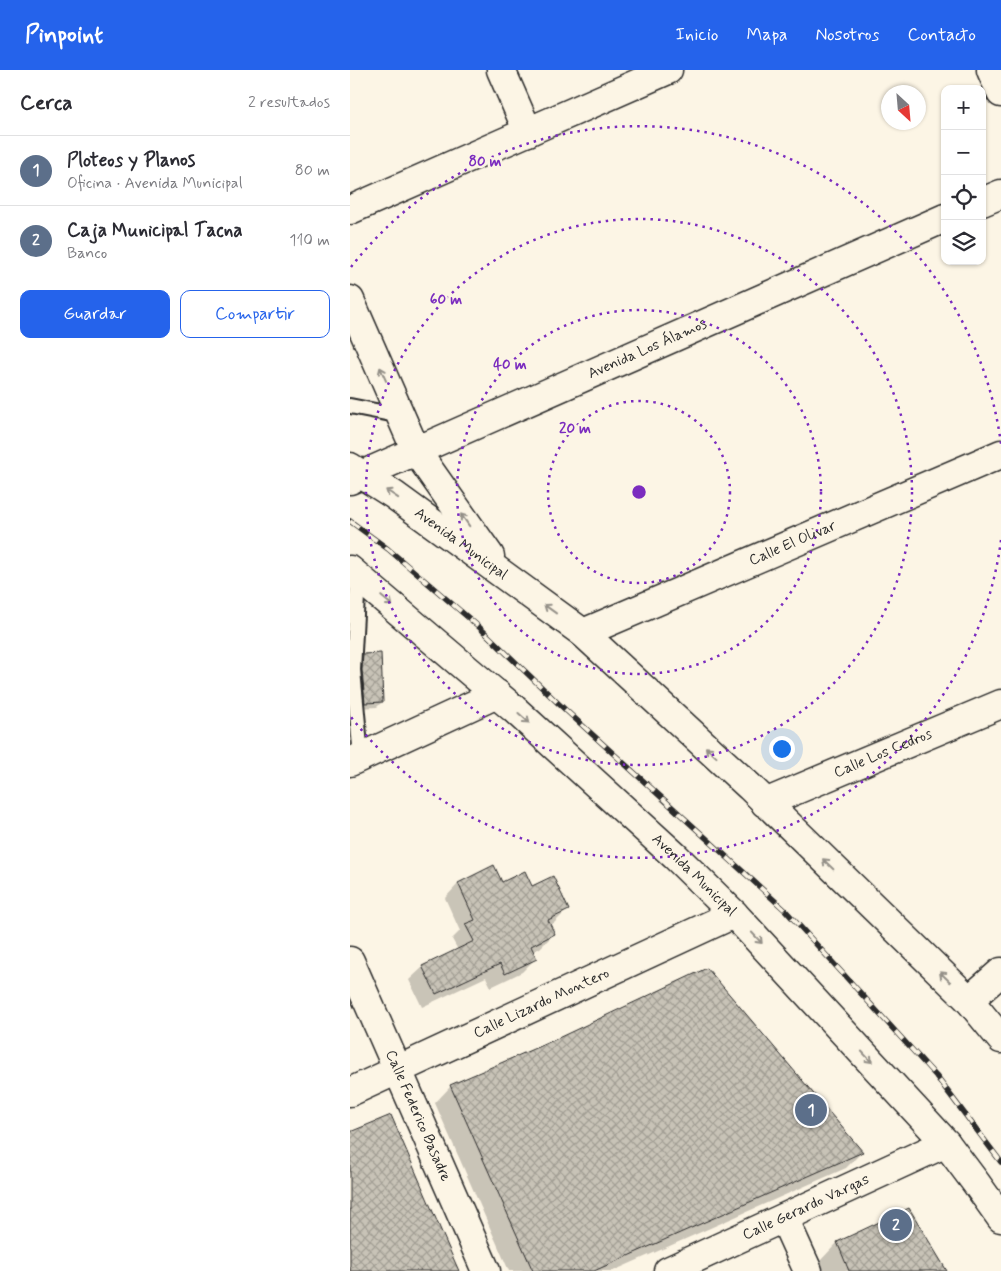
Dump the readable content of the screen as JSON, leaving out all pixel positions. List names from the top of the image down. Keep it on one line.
{"streets":{"street":["Avenida Los Álamos","Avenida Municipal","Calle El Olivar","Calle Los Cedros","Calle Lizardo Montero","Calle Federico Basadre","Calle Gerardo Vargas"]},"crossings":[["Avenida Los Álamos","Avenida Municipal"],["Avenida Municipal","Calle El Olivar"],["Avenida Municipal","Calle Los Cedros"],["Avenida Municipal","Calle Lizardo Montero"],["Avenida Municipal","Calle Gerardo Vargas"],["Calle Lizardo Montero","Calle Federico Basadre"]],"north":"bottom right","page":{"header":"Pinpoint","nav":["Inicio","Mapa","Nosotros","Contacto"],"heading":["Cerca","2 resultados"],"map_buttons":["+","−"],"list":[{"mark":"1","name":"Ploteos y Planos","note":"Oficina · Avenida Municipal","value":"80 m"},{"mark":"2","name":"Caja Municipal Tacna","note":"Banco","value":"110 m"}],"buttons":["Guardar","Compartir"],"pins":["1","2"]},"rings":["80 m","60 m","40 m","20 m"]}
